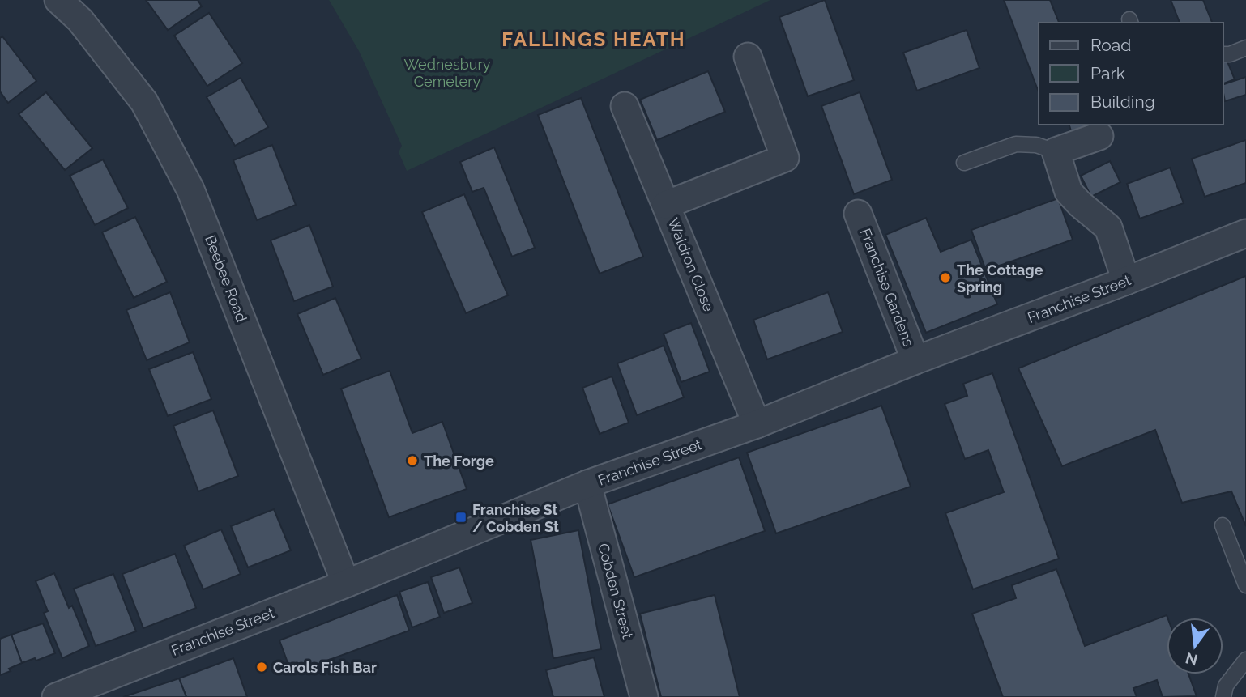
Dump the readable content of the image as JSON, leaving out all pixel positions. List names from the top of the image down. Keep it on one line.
{"streets":{"street":["Waldron Close","Beebee Road","Franchise Gardens","Franchise Street","Cobden Street"]},"crossings":[["Waldron Close","Franchise Street"],["Beebee Road","Franchise Street"],["Franchise Gardens","Franchise Street"],["Franchise Street","Cobden Street"]],"districts":["FALLINGS HEATH"],"parks":["Wednesbury Cemetery"],"places":{"other":["The Cottage Spring","The Forge","Carols Fish Bar"],"transit":["Franchise St / Cobden St"]},"legend":["Road","Park","Building"],"north":"bottom"}
